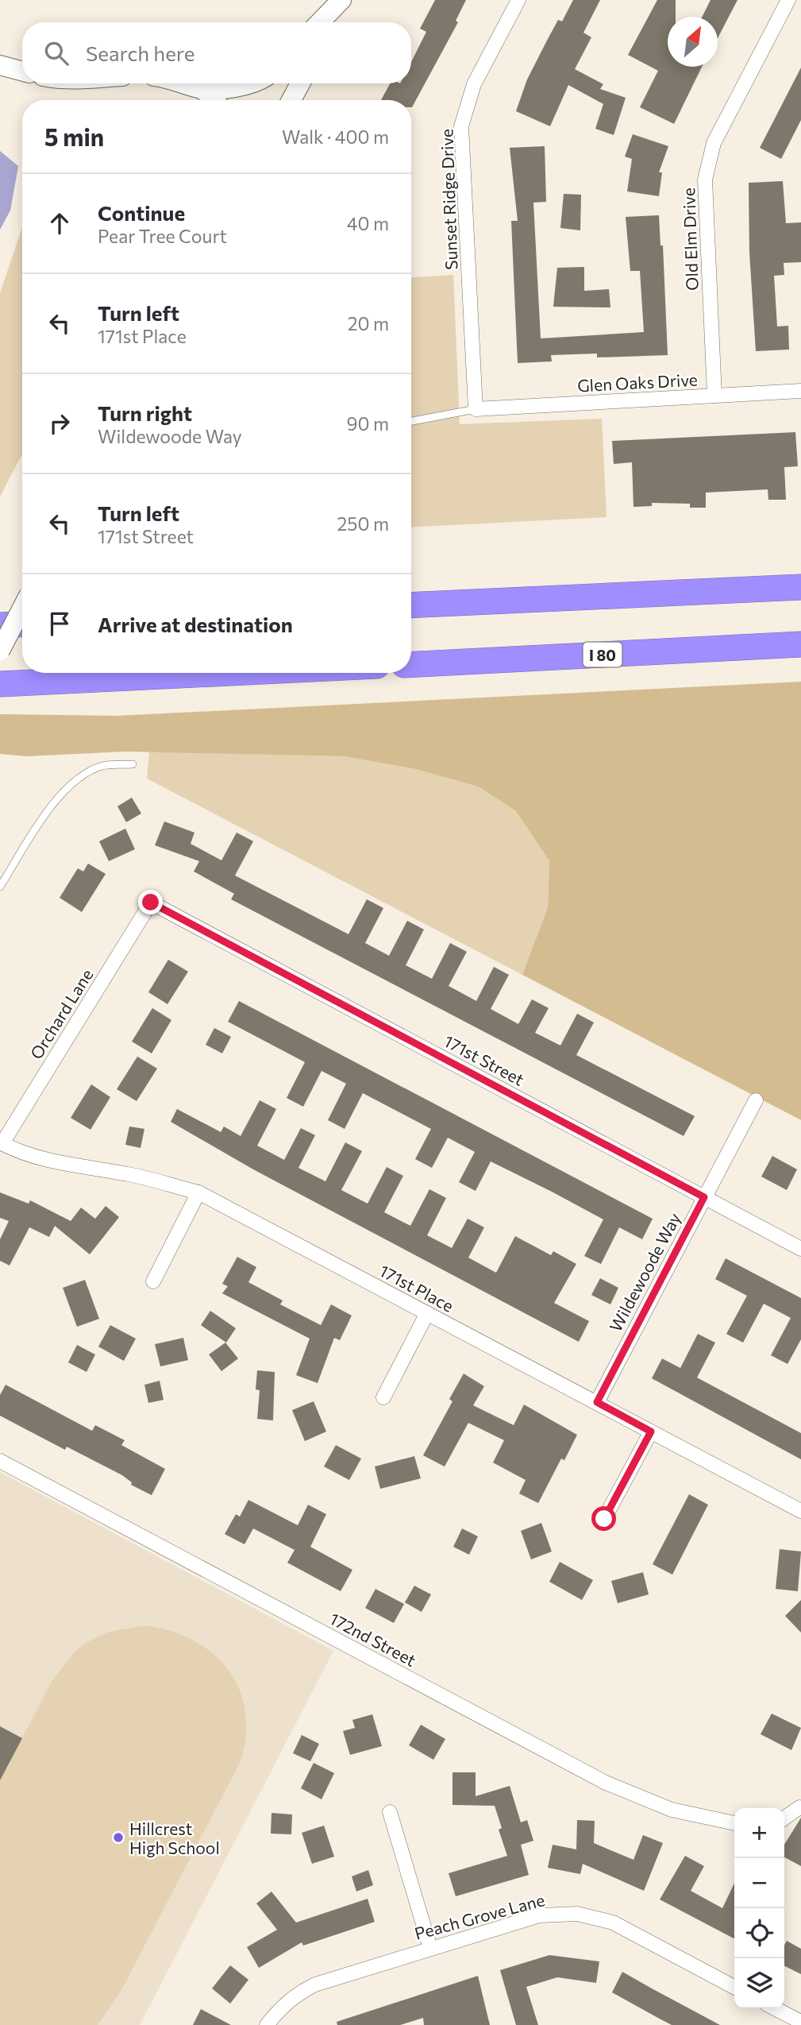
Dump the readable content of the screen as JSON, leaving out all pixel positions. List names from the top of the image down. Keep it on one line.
{"streets":{"highway":["I 80"],"street":["Sunset Ridge Drive","Old Elm Drive","Glen Oaks Drive","Orchard Lane","171st Street","Wildewoode Way","171st Place","172nd Street","Peach Grove Lane"]},"crossings":[["Sunset Ridge Drive","Glen Oaks Drive"],["Old Elm Drive","Glen Oaks Drive"],["Orchard Lane","171st Street"],["Orchard Lane","171st Place"],["171st Street","Wildewoode Way"],["Wildewoode Way","171st Place"]],"places":["Hillcrest High School"],"north":"top right","page":{"search":"Search here","heading":["5 min","Walk · 400 m"],"list":[["Continue","Pear Tree Court","40 m"],["Turn left","171st Place","20 m"],["Turn right","Wildewoode Way","90 m"],["Turn left","171st Street","250 m"],"Arrive at destination"],"map_buttons":["+","−"]}}
